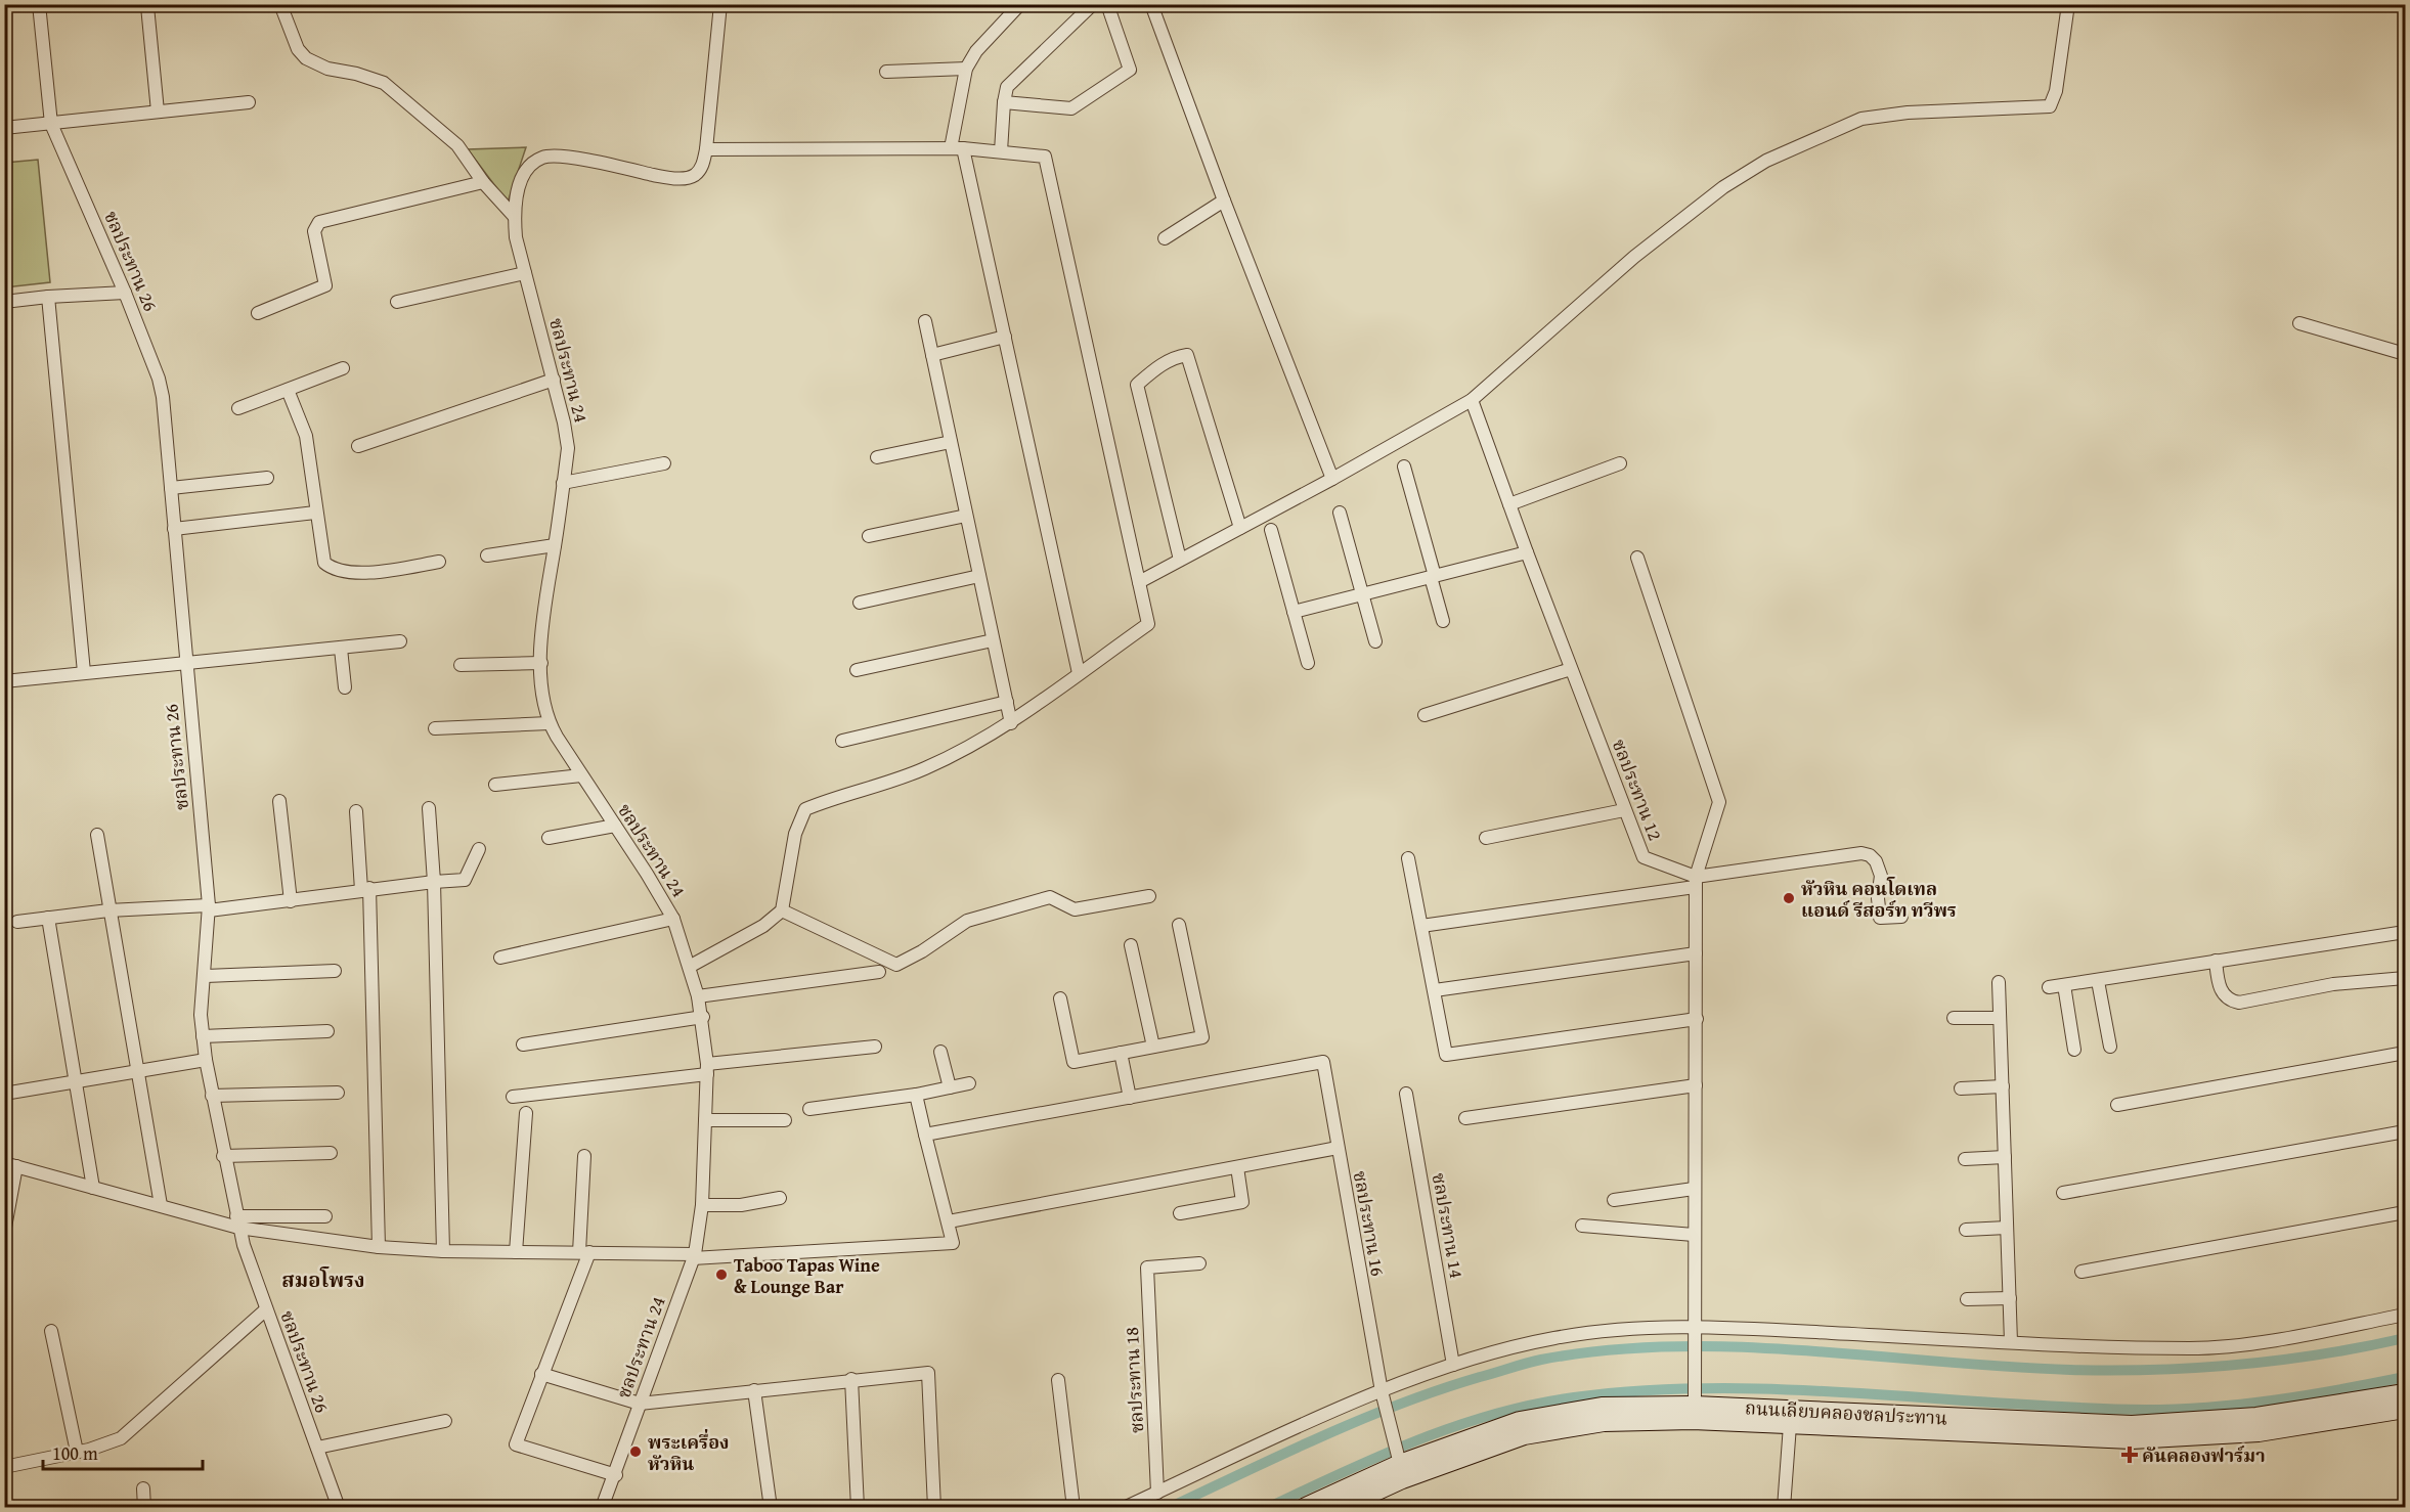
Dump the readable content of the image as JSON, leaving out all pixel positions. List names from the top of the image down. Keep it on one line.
{"streets":{"street":["ชลประทาน 26","ชลประทาน 24","ชลประทาน 12","ชลประทาน 16","ชลประทาน 14","ชลประทาน 18","ถนนเลียบคลองชลประทาน"]},"crossings":[["ชลประทาน 16","ถนนเลียบคลองชลประทาน"]],"districts":["สมอโพรง"],"places":{"other":["หัวหิน คอนโดเทล แอนด์ รีสอร์ท ทวีพร","Taboo Tapas Wine & Lounge Bar","พระเครื่อง หัวหิน"],"health":["คันคลองฟาร์มา"]},"scale_bar":"100 m"}
